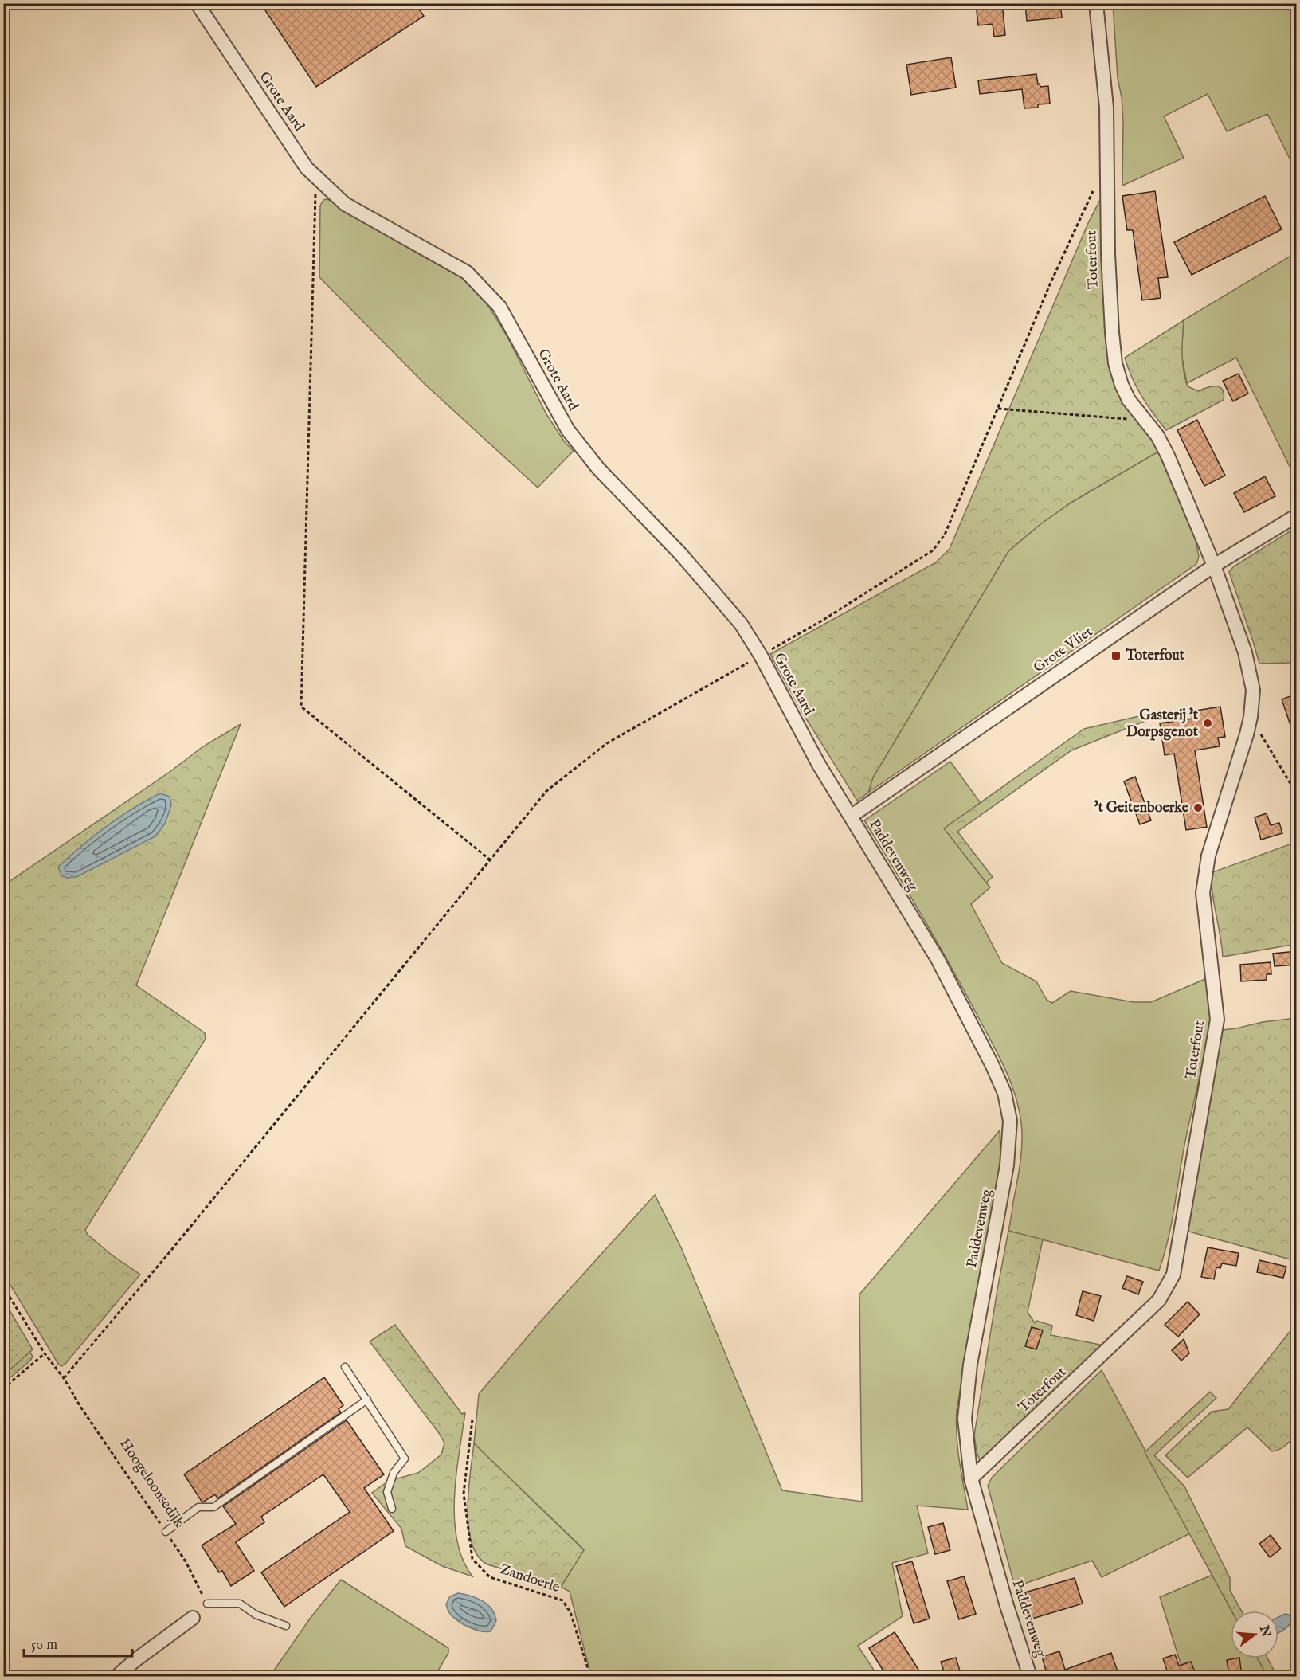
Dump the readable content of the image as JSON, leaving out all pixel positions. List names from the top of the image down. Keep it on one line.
{"streets":{"street":["Grote Aard","Toterfout","Grote Vliet","Paddevenweg"],"path":["Hoogeloonsedijk","Zandoerle"]},"crossings":[["Grote Aard","Grote Vliet"],["Grote Aard","Paddevenweg"],["Toterfout","Grote Vliet"],["Toterfout","Paddevenweg"],["Grote Vliet","Paddevenweg"]],"places":{"transit":["Toterfout"],"other":["Gasterij 't Dorpsgenot","'t Geitenboerke"]},"scale_bar":"50 m","north":"right"}
